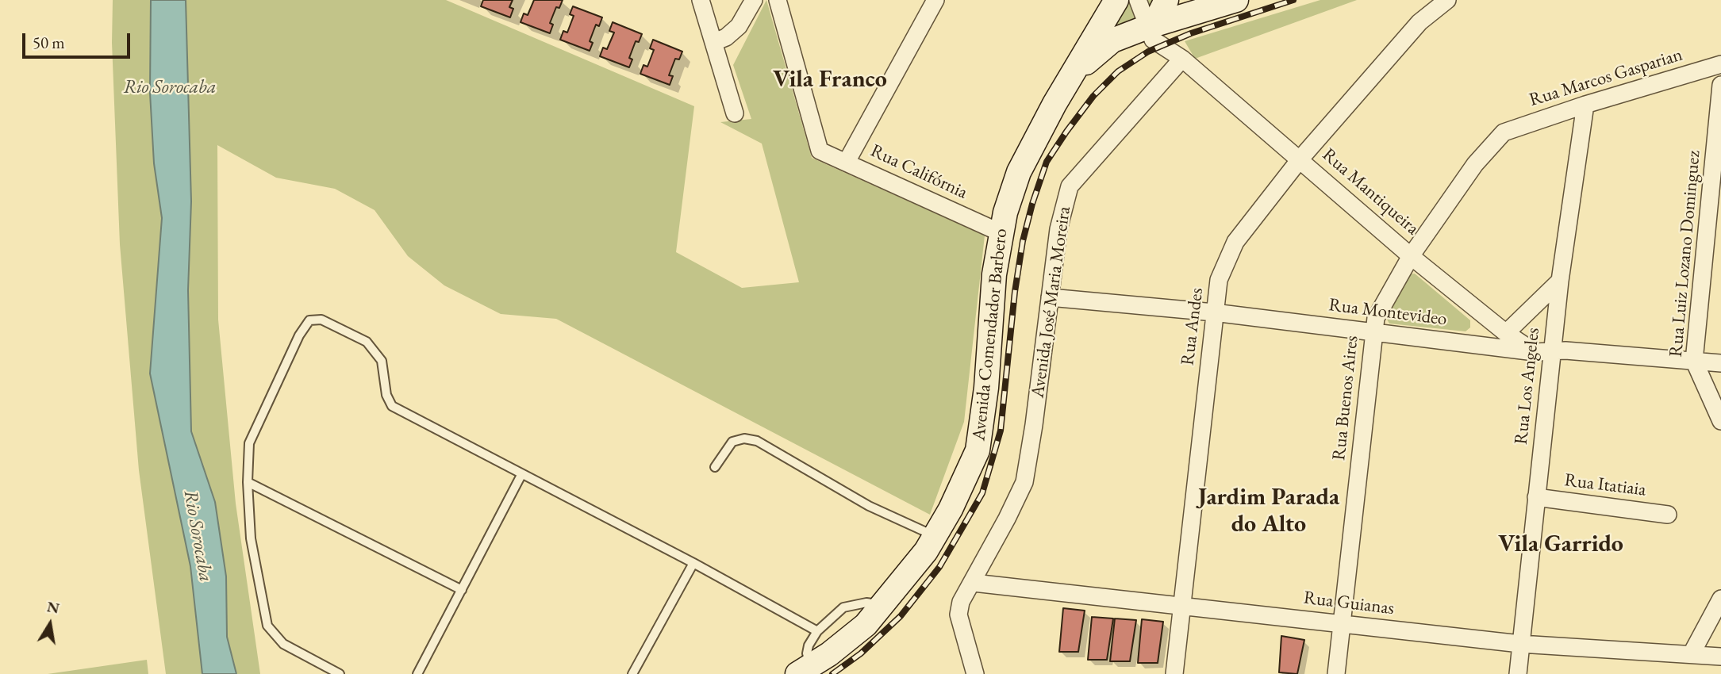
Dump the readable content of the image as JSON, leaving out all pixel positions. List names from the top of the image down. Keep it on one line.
{"streets":{"main road":["Avenida Comendador Barbero"],"street":["Rua Marcos Gasparian","Rua Califórnia","Rua Mantiqueira","Rua Luiz Lozano Dominguez","Avenida José Maria Moreira","Rua Montevideo","Rua Andes","Rua Los Angeles","Rua Buenos Aires","Rua Itatiaia","Rua Guianas"]},"crossings":[["Rua Marcos Gasparian","Rua Los Angeles"],["Rua Marcos Gasparian","Rua Buenos Aires"],["Rua Califórnia","Avenida Comendador Barbero"],["Rua Mantiqueira","Avenida José Maria Moreira"],["Rua Mantiqueira","Rua Montevideo"],["Rua Mantiqueira","Rua Andes"],["Rua Mantiqueira","Rua Buenos Aires"],["Rua Luiz Lozano Dominguez","Rua Montevideo"],["Avenida José Maria Moreira","Rua Montevideo"],["Avenida José Maria Moreira","Rua Guianas"],["Rua Montevideo","Rua Andes"],["Rua Montevideo","Rua Los Angeles"],["Rua Montevideo","Rua Buenos Aires"],["Rua Andes","Rua Guianas"],["Rua Los Angeles","Rua Itatiaia"],["Rua Los Angeles","Rua Guianas"],["Rua Buenos Aires","Rua Guianas"]],"districts":["Vila Franco","Jardim Parada do Alto","Vila Garrido"],"water":["Rio Sorocaba"],"scale_bar":"50 m","north":"top"}
